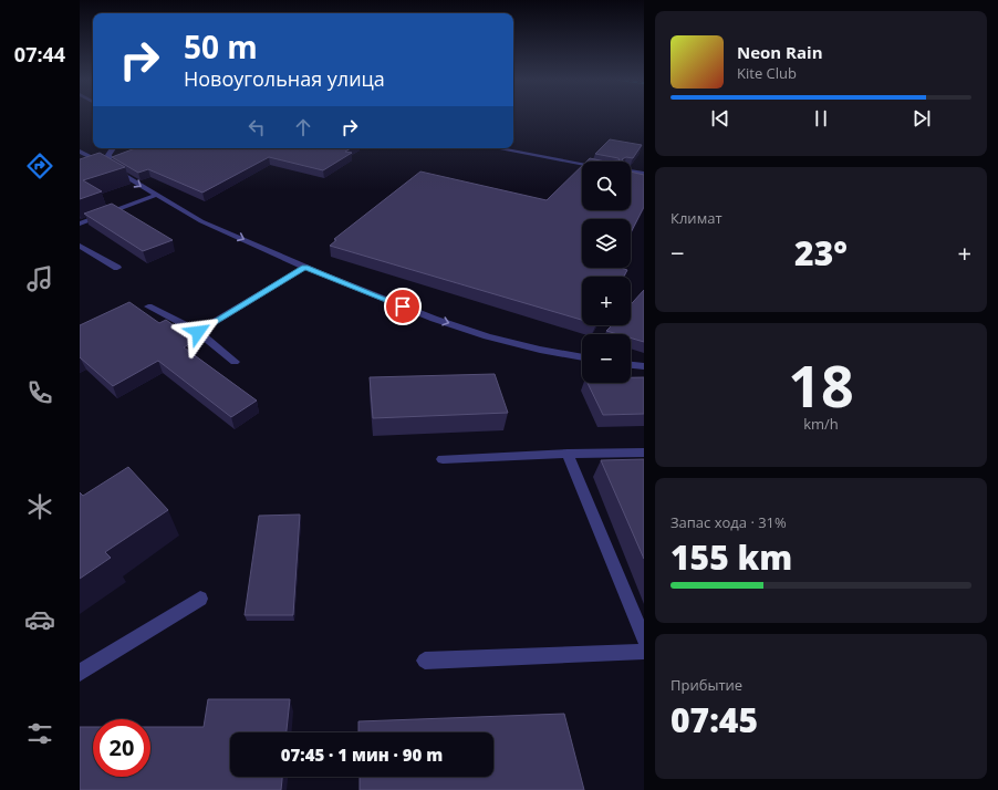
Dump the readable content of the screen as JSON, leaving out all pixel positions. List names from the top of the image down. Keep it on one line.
{"page":{"tabs":"07:44","turn":["50 m","Новоугольная улица"],"song":["Neon Rain","Kite Club"],"map_buttons":["+","−"],"tile":["Климат",["18","km/h"],["Запас хода · 31%","155 km"],["Прибытие","07:45"]],"heat":["−","23°","+"],"limit":"20","trip":"07:45 · 1 мин · 90 m"}}
